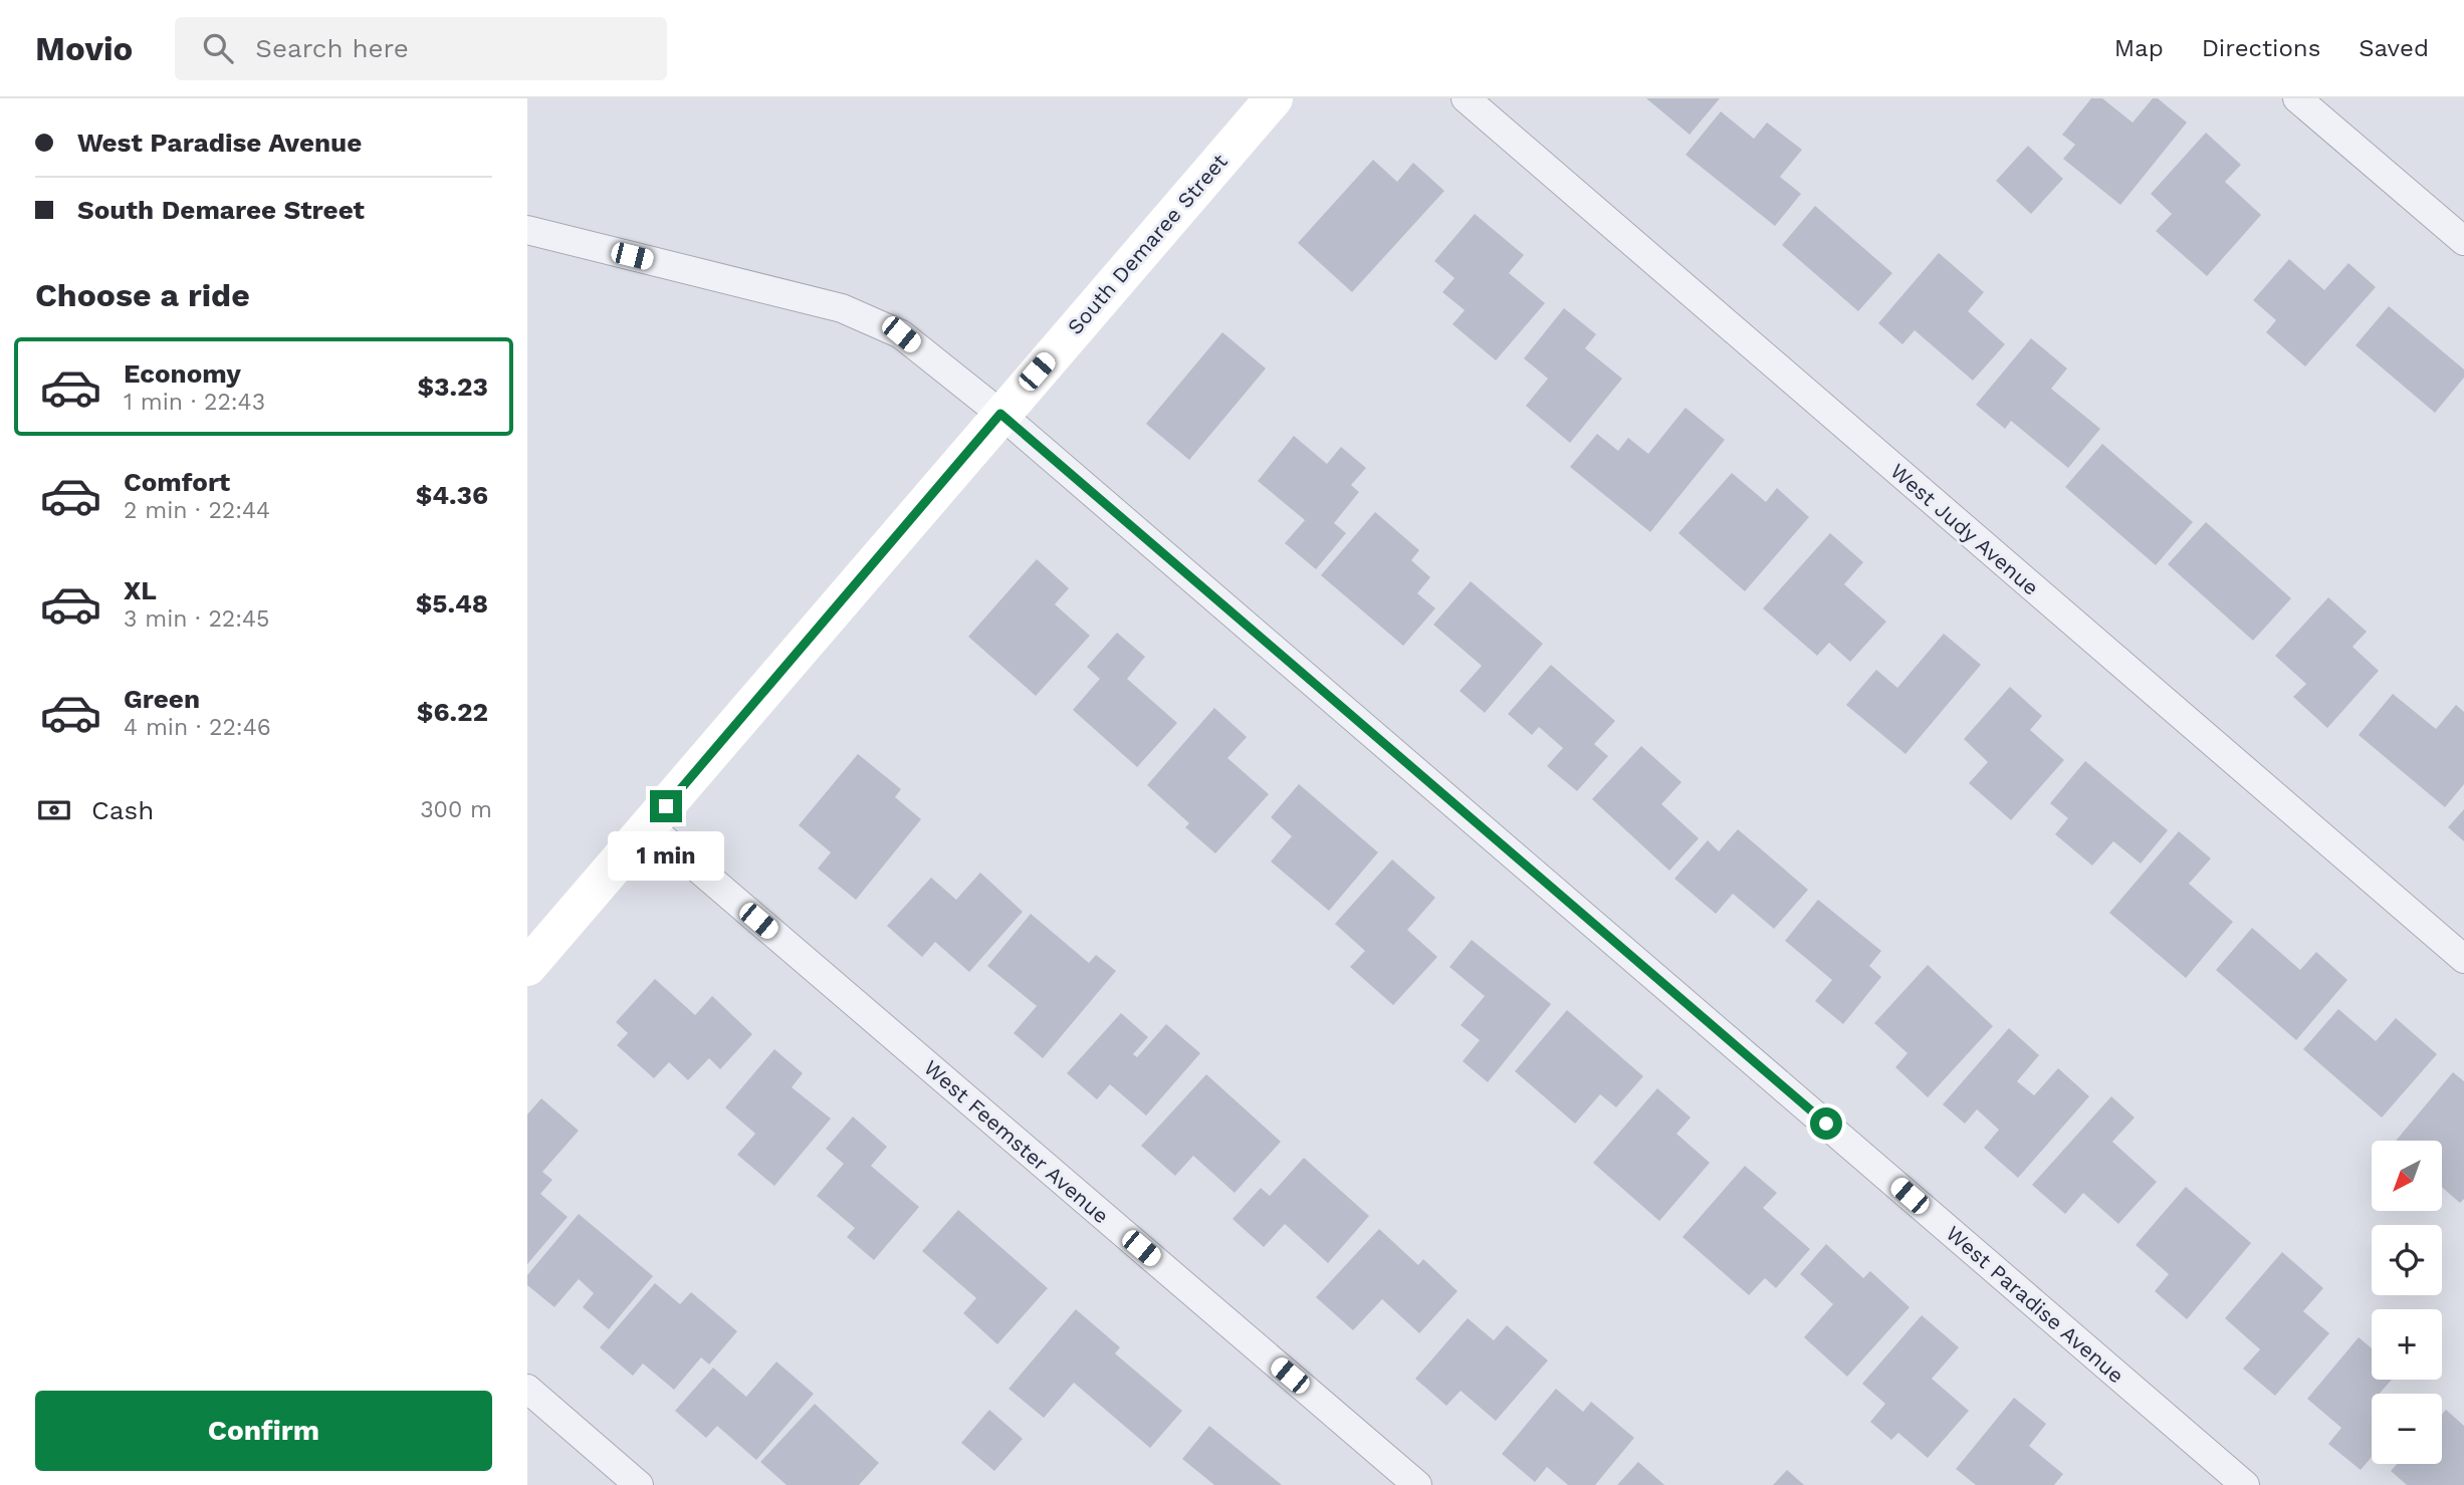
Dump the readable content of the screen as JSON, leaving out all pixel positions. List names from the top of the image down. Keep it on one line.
{"streets":{"main road":["South Demaree Street"],"street":["West Judy Avenue","West Feemster Avenue","West Paradise Avenue"]},"crossings":[["South Demaree Street","West Feemster Avenue"],["South Demaree Street","West Paradise Avenue"]],"north":"bottom left","page":{"header":"Movio","search":"Search here","nav":["Map","Directions","Saved"],"banner":["West Paradise Avenue","South Demaree Street"],"heading":"Choose a ride","list":[{"name":"Economy","note":"1 min · 22:43","value":"$3.23"},{"name":"Comfort","note":"2 min · 22:44","value":"$4.36"},{"name":"XL","note":"3 min · 22:45","value":"$5.48"},{"name":"Green","note":"4 min · 22:46","value":"$6.22"}],"pay":["Cash","300 m"],"bubble":"1 min","map_buttons":["+","−"],"buttons":"Confirm"}}
